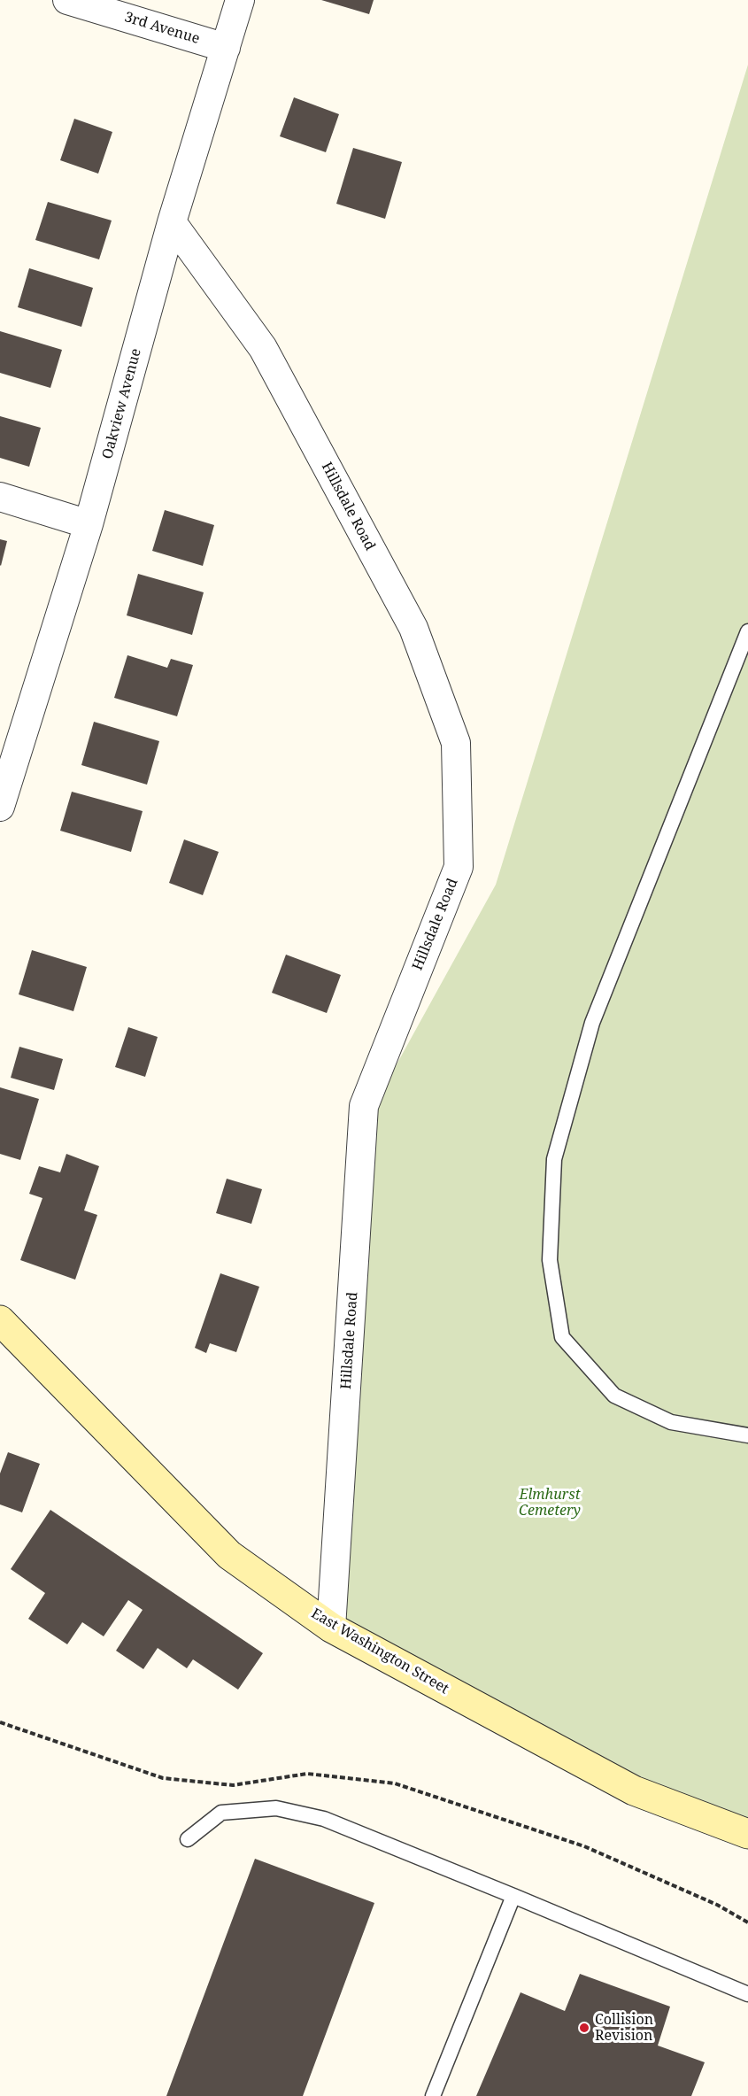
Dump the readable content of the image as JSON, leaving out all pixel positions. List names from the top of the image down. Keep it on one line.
{"streets":{"street":["3rd Avenue","Oakview Avenue","Hillsdale Road","East Washington Street"]},"crossings":[["3rd Avenue","Oakview Avenue"],["Oakview Avenue","Hillsdale Road"],["Hillsdale Road","East Washington Street"]],"parks":["Elmhurst Cemetery"],"places":["Collision Revision"]}
